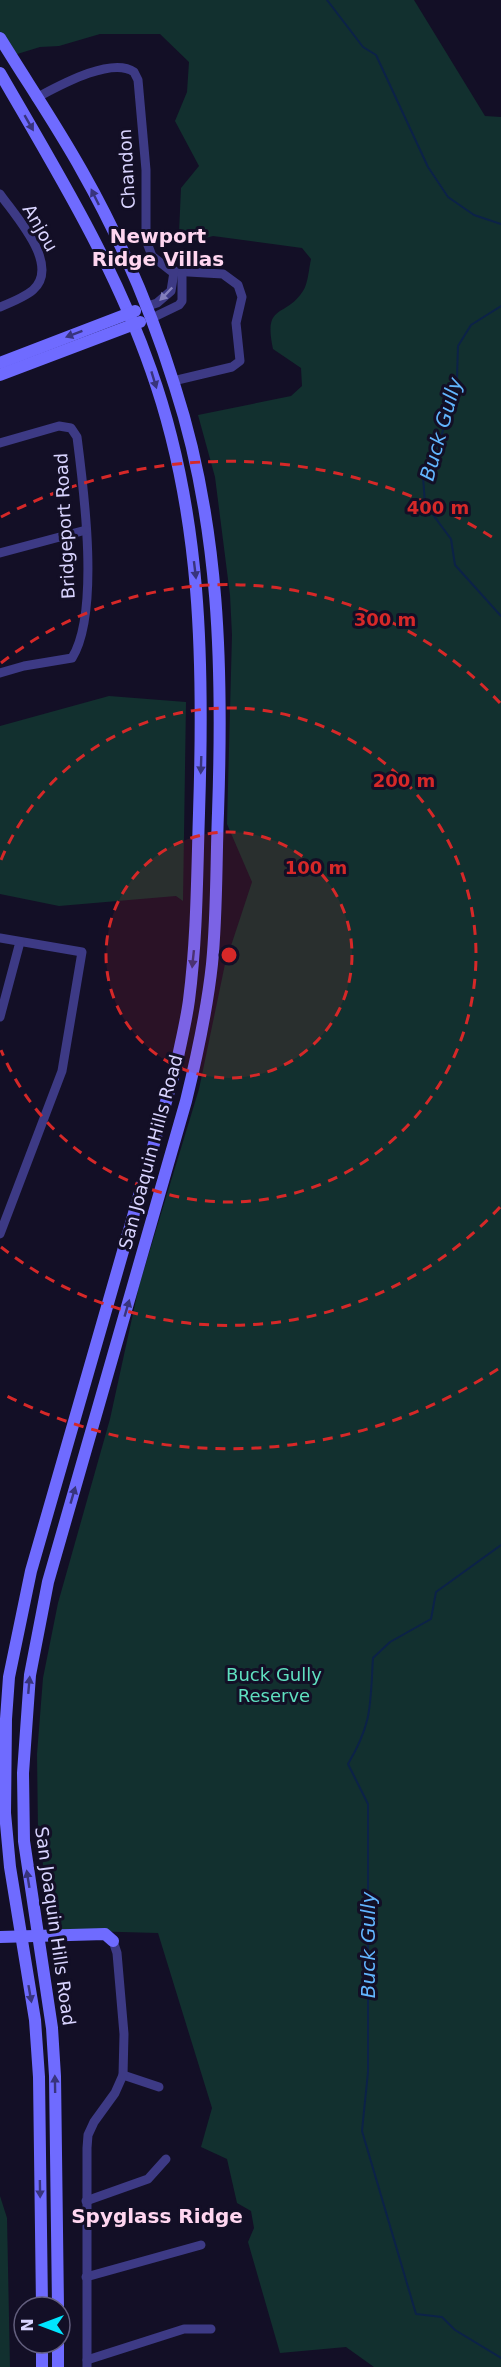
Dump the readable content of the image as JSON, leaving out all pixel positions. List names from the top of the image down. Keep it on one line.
{"streets":{"main road":["San Joaquin Hills Road"],"street":["Chandon","Anjou","Bridgeport Road"]},"crossings":[["Chandon","San Joaquin Hills Road"]],"districts":["Newport Ridge Villas","Spyglass Ridge"],"water":["Buck Gully"],"parks":["Buck Gully Reserve"],"north":"left","rings":["400 m","300 m","200 m","100 m"]}
